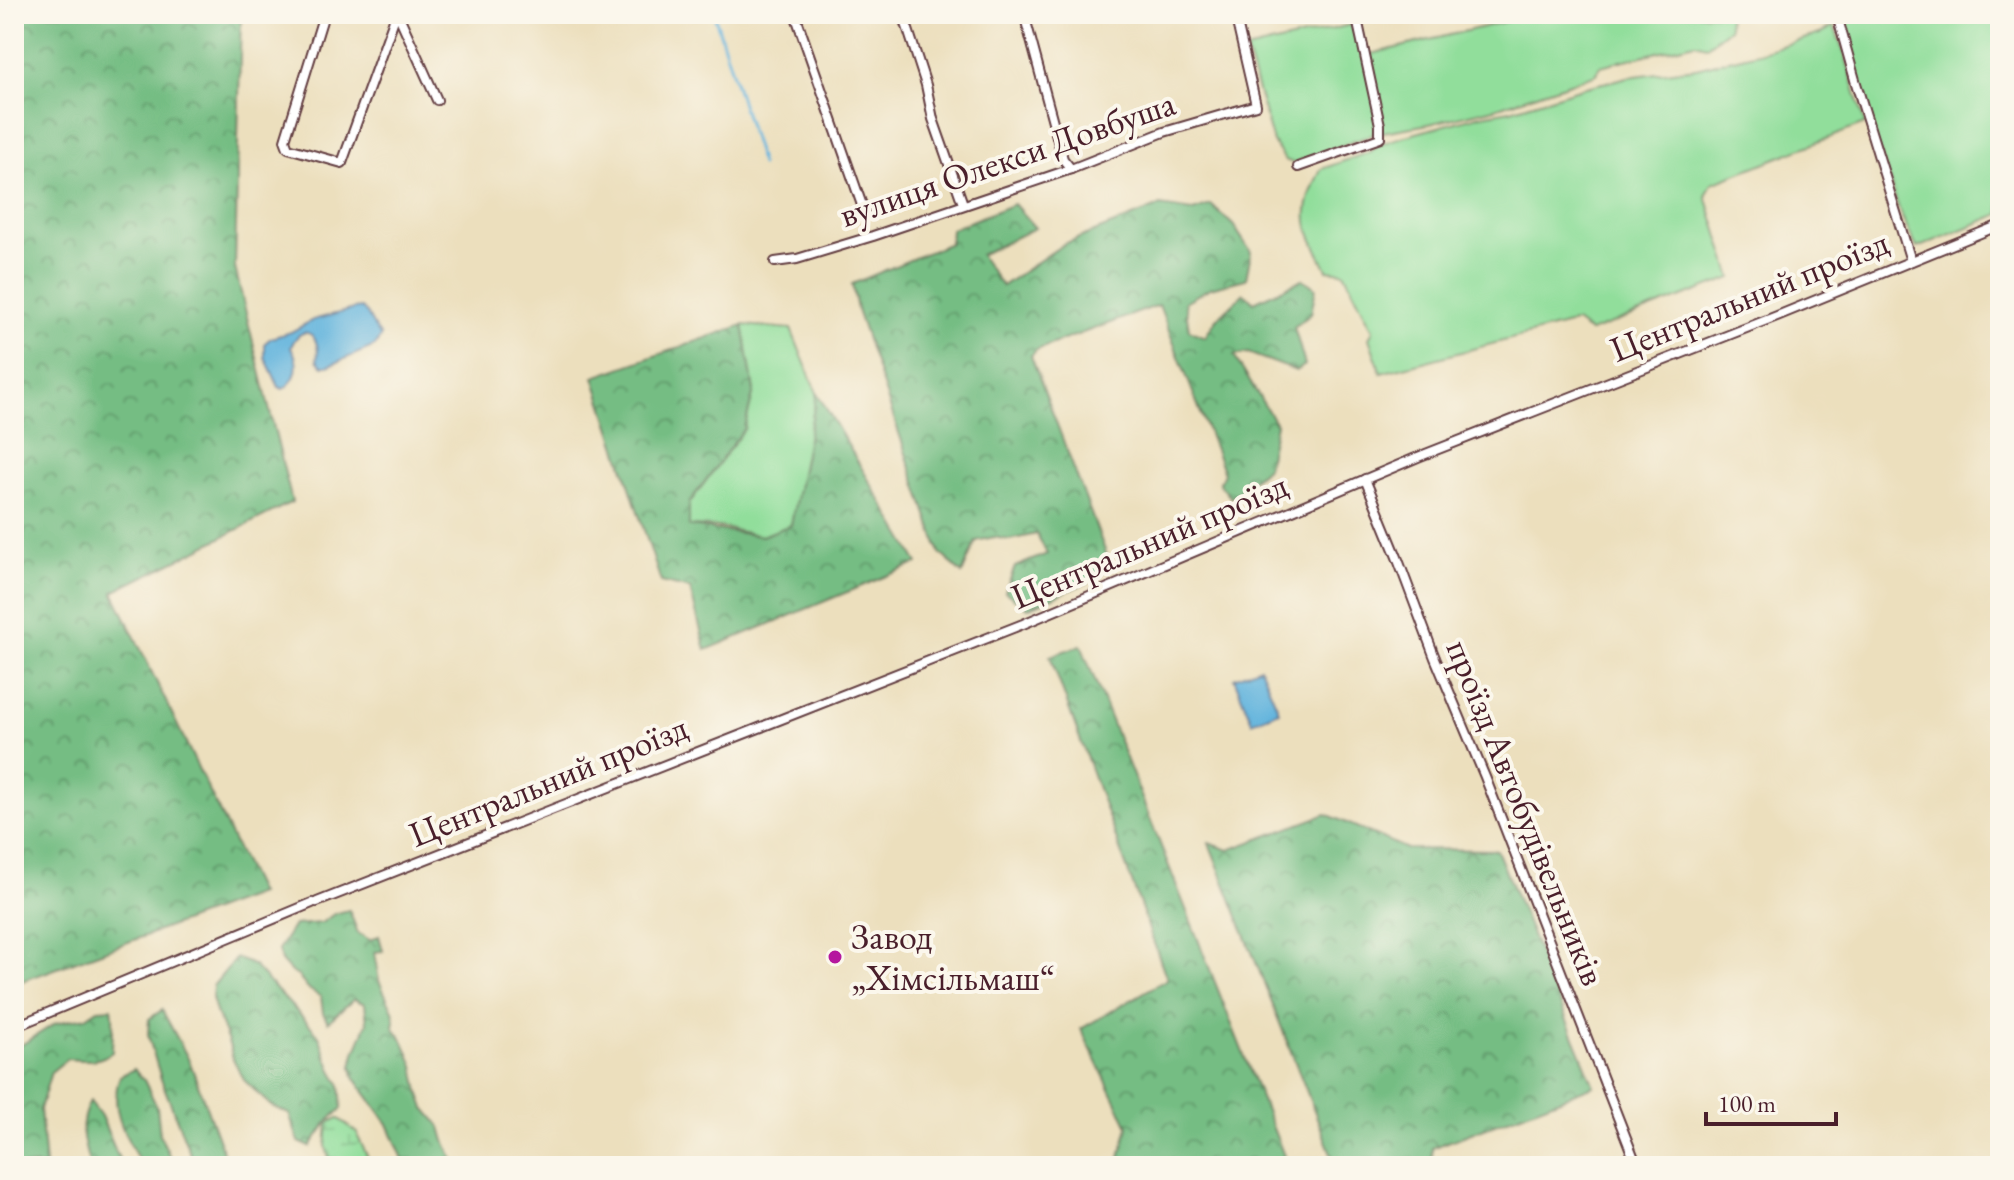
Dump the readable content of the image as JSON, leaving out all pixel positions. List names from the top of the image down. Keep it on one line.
{"streets":{"street":["вулиця Олекси Довбуша","Центральний проїзд","проїзд Автобудівельників"]},"crossings":[["Центральний проїзд","проїзд Автобудівельників"]],"places":["Завод „Хімсільмаш“"],"scale_bar":"100 m"}
